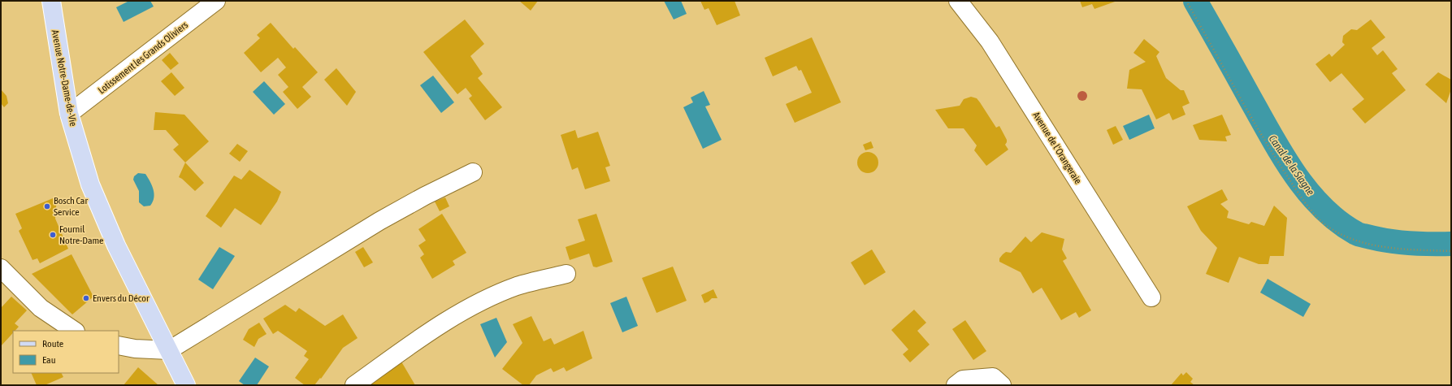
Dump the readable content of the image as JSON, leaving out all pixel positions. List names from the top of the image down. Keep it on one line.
{"streets":{"main road":["Avenue Notre-Dame-de-Vie"],"street":["Lotissement les Grands Oliviers","Avenue de l'Orangeraie"]},"crossings":[["Lotissement les Grands Oliviers","Avenue Notre-Dame-de-Vie"]],"water":["Canal de la Siagne"],"places":["Bosch Car Service","Fournil Notre-Dame","Envers du Décor"],"legend":["Route","Eau"]}
